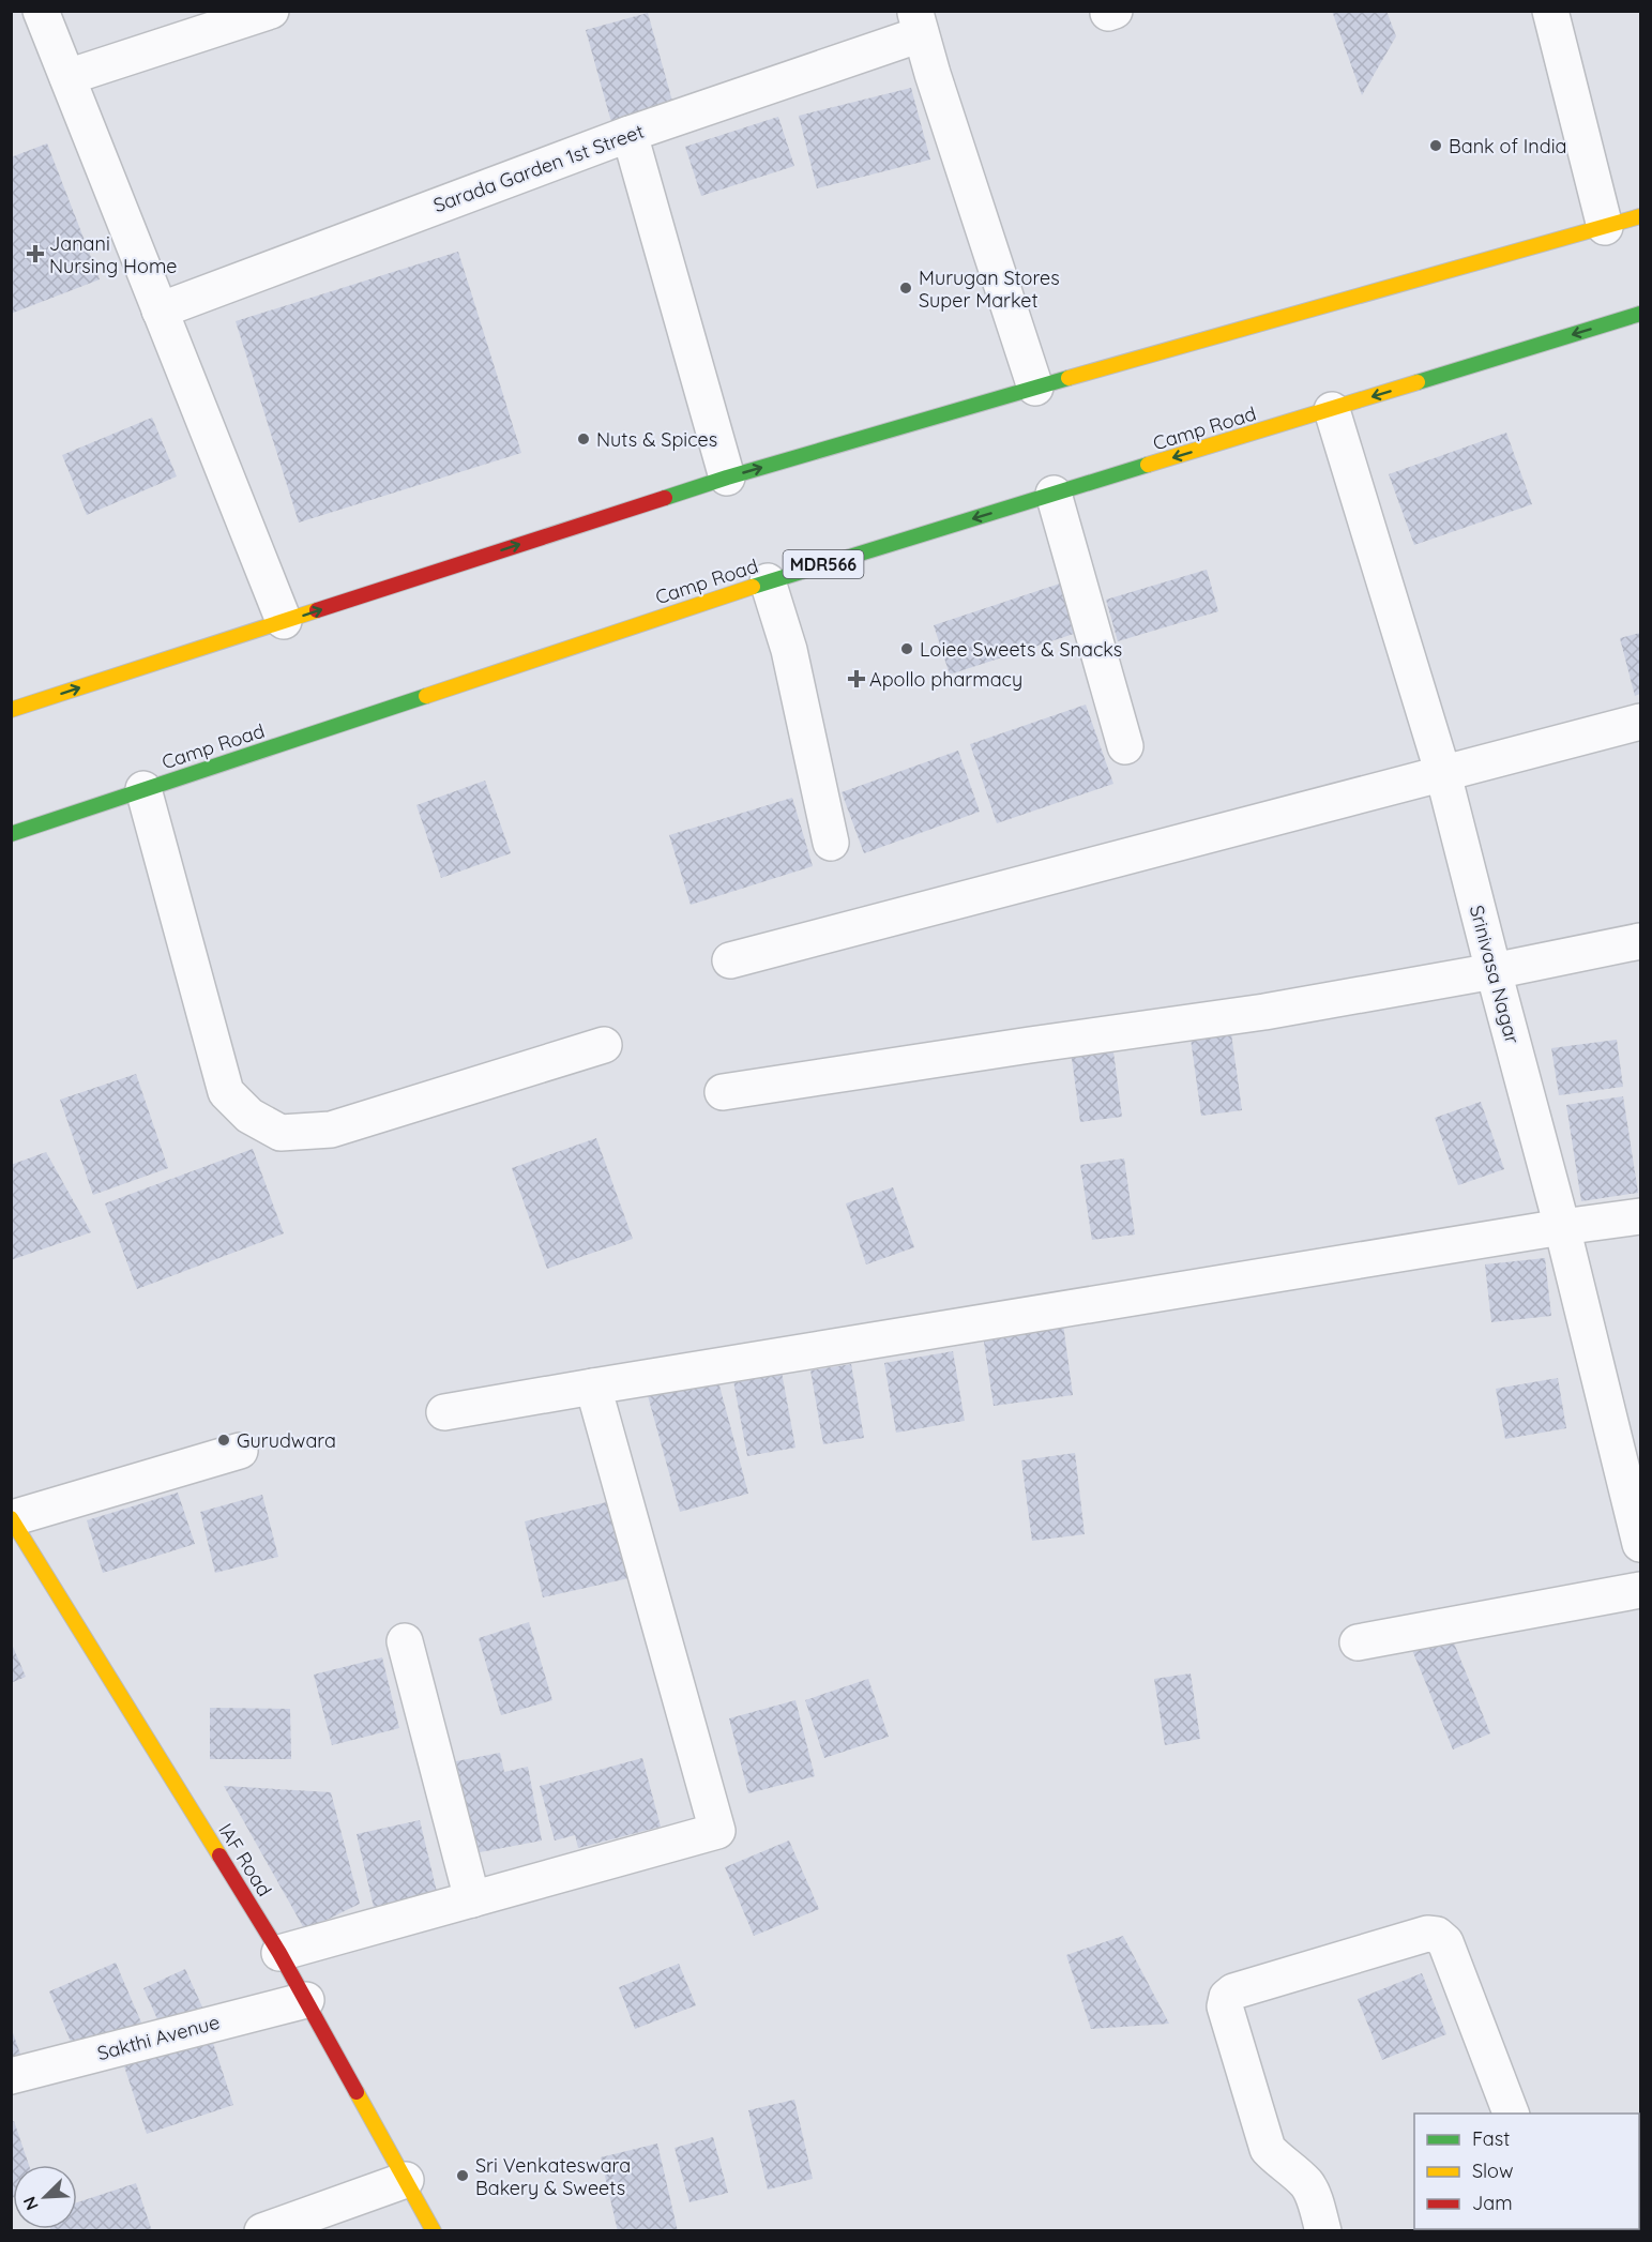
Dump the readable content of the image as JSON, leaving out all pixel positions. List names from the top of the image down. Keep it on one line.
{"streets":{"main road":["Camp Road","MDR566","IAF Road"],"street":["Sarada Garden 1st Street","Srinivasa Nagar","Sakthi Avenue"]},"crossings":[["Camp Road","Srinivasa Nagar"],["IAF Road","Sakthi Avenue"]],"places":{"other":["Bank of India","Murugan Stores Super Market","Nuts & Spices","Loiee Sweets & Snacks","Gurudwara","Sri Venkateswara Bakery & Sweets"],"health":["Janani Nursing Home","Apollo pharmacy"]},"legend":["Fast","Slow","Jam"],"north":"bottom left"}
